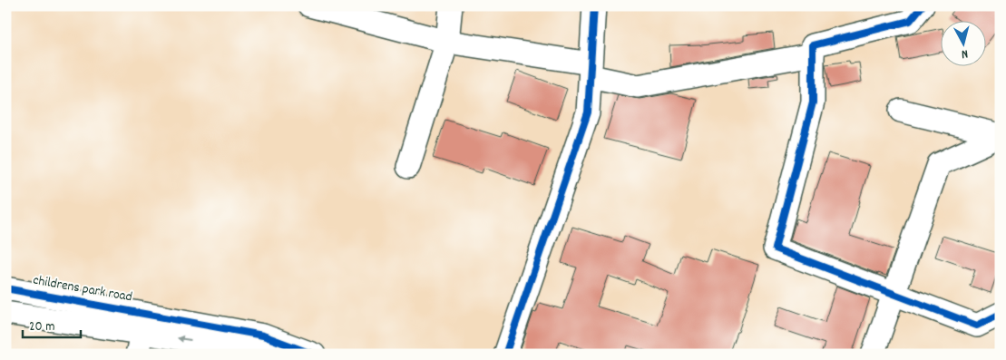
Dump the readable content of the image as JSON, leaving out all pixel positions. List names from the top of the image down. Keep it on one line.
{"streets":{"street":["childrens park road"]},"scale_bar":"20 m","north":"bottom"}
